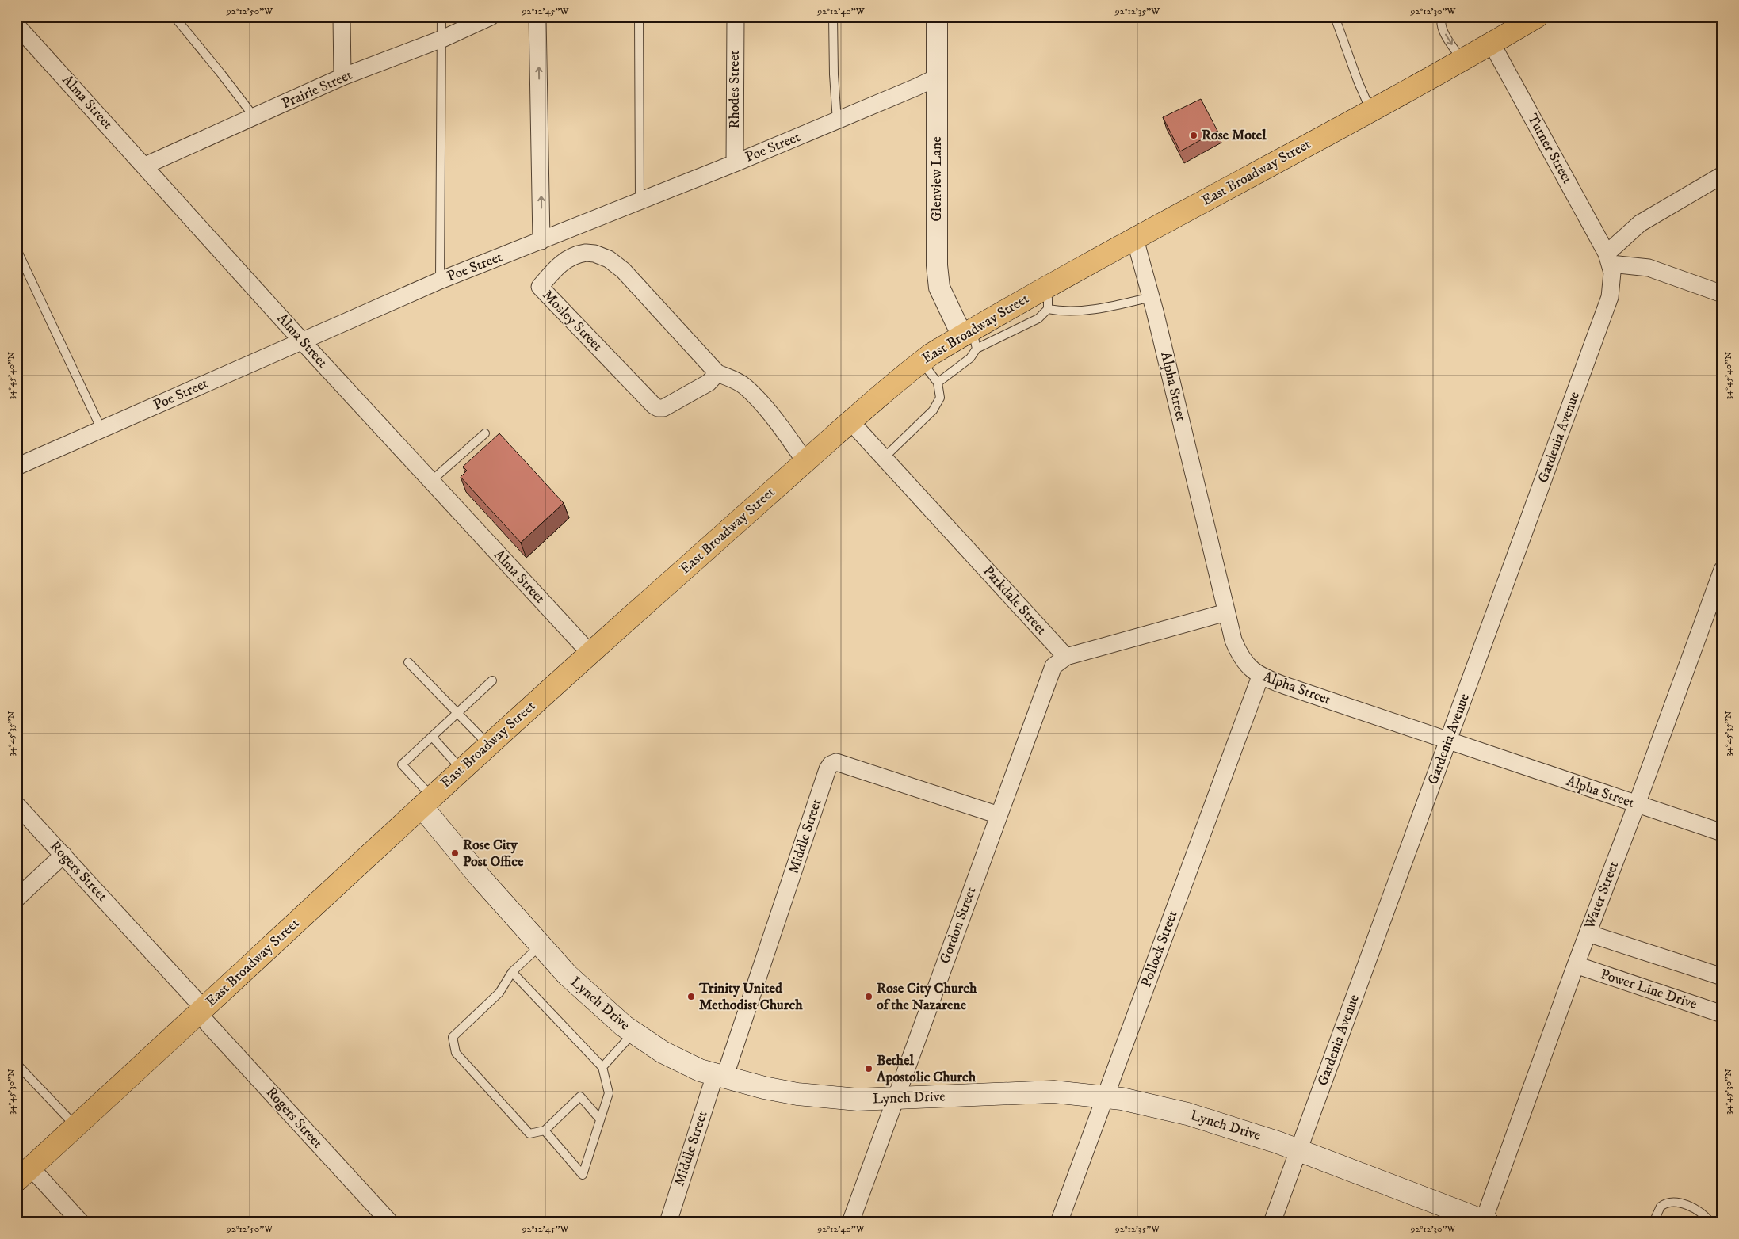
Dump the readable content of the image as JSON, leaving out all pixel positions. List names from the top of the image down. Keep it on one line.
{"streets":{"main road":["East Broadway Street","Lynch Drive"],"street":["Prairie Street","Rhodes Street","Alma Street","Poe Street","Turner Street","Glenview Lane","Mosley Street","Alpha Street","Gardenia Avenue","Parkdale Street","Middle Street","Rogers Street","Water Street","Gordon Street","Pollock Street","Power Line Drive"]},"crossings":[["Prairie Street","Alma Street"],["Rhodes Street","Poe Street"],["Alma Street","Poe Street"],["Alma Street","East Broadway Street"],["Poe Street","Glenview Lane"],["Turner Street","East Broadway Street"],["Turner Street","Gardenia Avenue"],["East Broadway Street","Glenview Lane"],["East Broadway Street","Mosley Street"],["East Broadway Street","Alpha Street"],["East Broadway Street","Parkdale Street"],["East Broadway Street","Rogers Street"],["East Broadway Street","Lynch Drive"],["Alpha Street","Gardenia Avenue"],["Alpha Street","Water Street"],["Alpha Street","Pollock Street"],["Gardenia Avenue","Lynch Drive"],["Parkdale Street","Gordon Street"],["Middle Street","Gordon Street"],["Middle Street","Lynch Drive"],["Water Street","Power Line Drive"],["Water Street","Lynch Drive"],["Gordon Street","Lynch Drive"],["Pollock Street","Lynch Drive"]],"places":["Rose Motel","Rose City Post Office","Trinity United Methodist Church","Rose City Church of the Nazarene","Bethel Apostolic Church"],"coordinates":["92°12'50\"W","92°12'45\"W","92°12'40\"W","92°12'35\"W","92°12'30\"W","34°45'40\"N","34°45'35\"N","34°45'30\"N"]}
